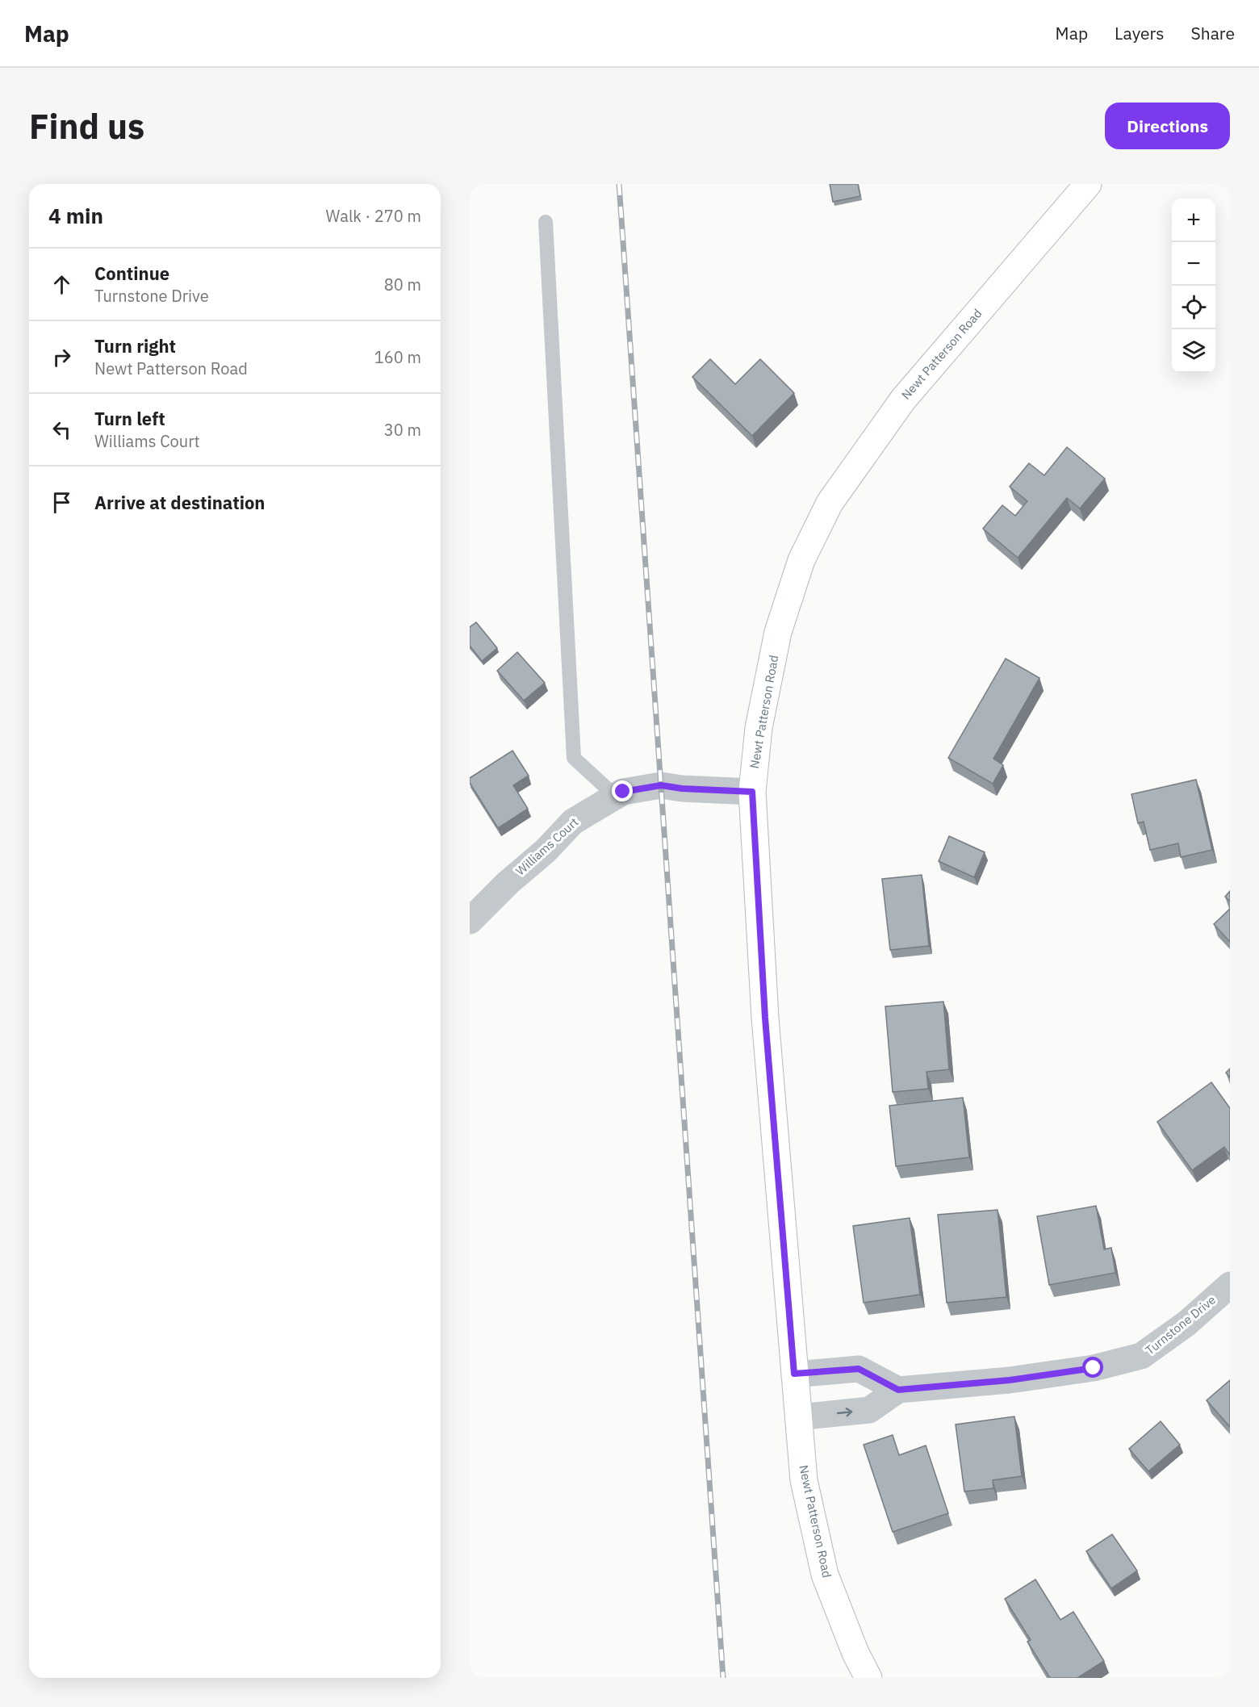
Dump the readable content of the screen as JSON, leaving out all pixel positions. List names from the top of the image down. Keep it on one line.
{"streets":{"street":["Newt Patterson Road","Williams Court","Turnstone Drive"]},"crossings":[["Newt Patterson Road","Williams Court"],["Newt Patterson Road","Turnstone Drive"]],"page":{"header":"Map","nav":["Map","Layers","Share"],"buttons":"Directions","title":"Find us","heading":["4 min","Walk · 270 m"],"map_buttons":["+","−"],"list":[["Continue","Turnstone Drive","80 m"],["Turn right","Newt Patterson Road","160 m"],["Turn left","Williams Court","30 m"],"Arrive at destination"]}}
